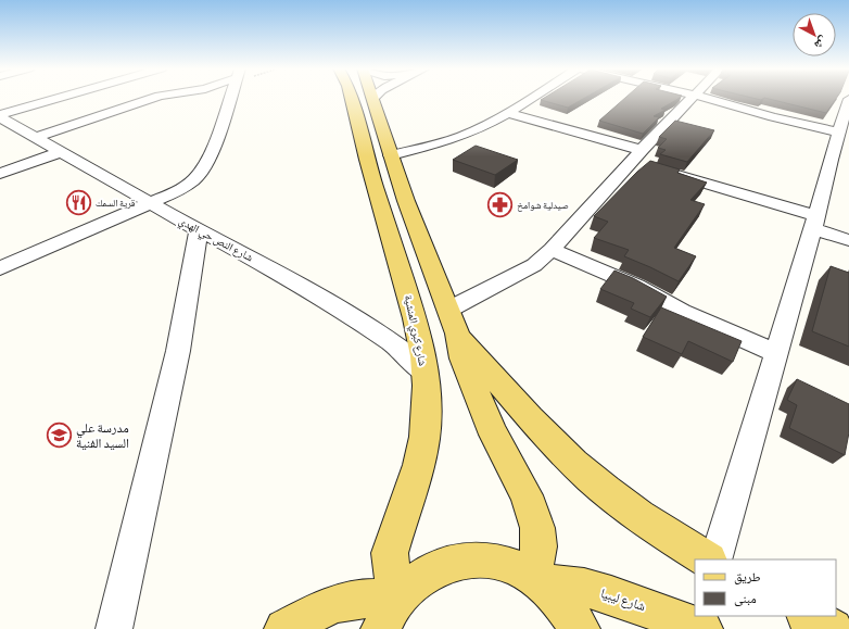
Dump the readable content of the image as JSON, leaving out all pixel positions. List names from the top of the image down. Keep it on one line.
{"streets":{"main road":["شارع كبري المنشية","شارع ليبيا"],"street":["شارع النص حي الهدي"]},"crossings":[["شارع النص حي الهدي","شارع كبري المنشية"]],"places":{"restaurant":["قرية السمك"],"pharmacy":["صيدلية شوامخ"],"school or university":["مدرسة علي السيد الفنية"]},"legend":["طريق","مبنى"],"north":"bottom right"}
